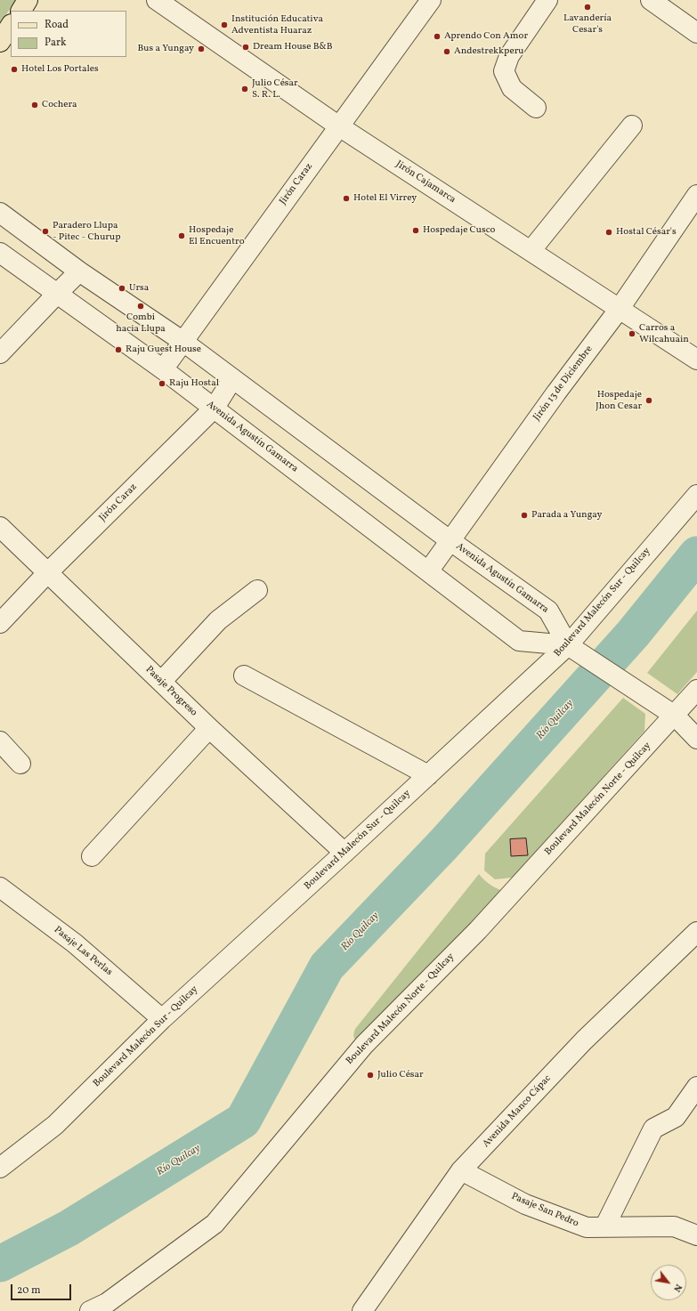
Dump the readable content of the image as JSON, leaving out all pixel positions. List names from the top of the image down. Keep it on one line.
{"streets":{"street":["Jirón Cajamarca","Jirón Caraz","Jirón 13 de Diciembre","Avenida Agustín Gamarra","Boulevard Malecón Sur - Quilcay","Pasaje Progreso","Boulevard Malecón Norte - Quilcay","Pasaje Las Perlas","Avenida Manco Cápac","Pasaje San Pedro"]},"crossings":[["Jirón Cajamarca","Jirón Caraz"],["Jirón Cajamarca","Jirón 13 de Diciembre"],["Jirón Caraz","Avenida Agustín Gamarra"],["Jirón Caraz","Pasaje Progreso"],["Jirón 13 de Diciembre","Avenida Agustín Gamarra"],["Avenida Agustín Gamarra","Boulevard Malecón Sur - Quilcay"],["Boulevard Malecón Sur - Quilcay","Pasaje Progreso"],["Boulevard Malecón Sur - Quilcay","Pasaje Las Perlas"],["Avenida Manco Cápac","Pasaje San Pedro"]],"water":["Río Quilcay"],"places":["Lavandería Cesar's","Institución Educativa Adventista Huaraz","Aprendo Con Amor","Dream House B&B","Bus a Yungay","Andestrekkperu","Hotel Los Portales","Julio César S. R. L.","Cochera","Hotel El Virrey","Hospedaje Cusco","Paradero Llupa - Pitec - Churup","Hostal César's","Hospedaje El Encuentro","Ursa","Combi hacia Llupa","Carros a Wilcahuain","Raju Guest House","Raju Hostal","Hospedaje Jhon Cesar","Parada a Yungay","Julio César"],"legend":["Road","Park"],"scale_bar":"20 m","north":"bottom right"}
